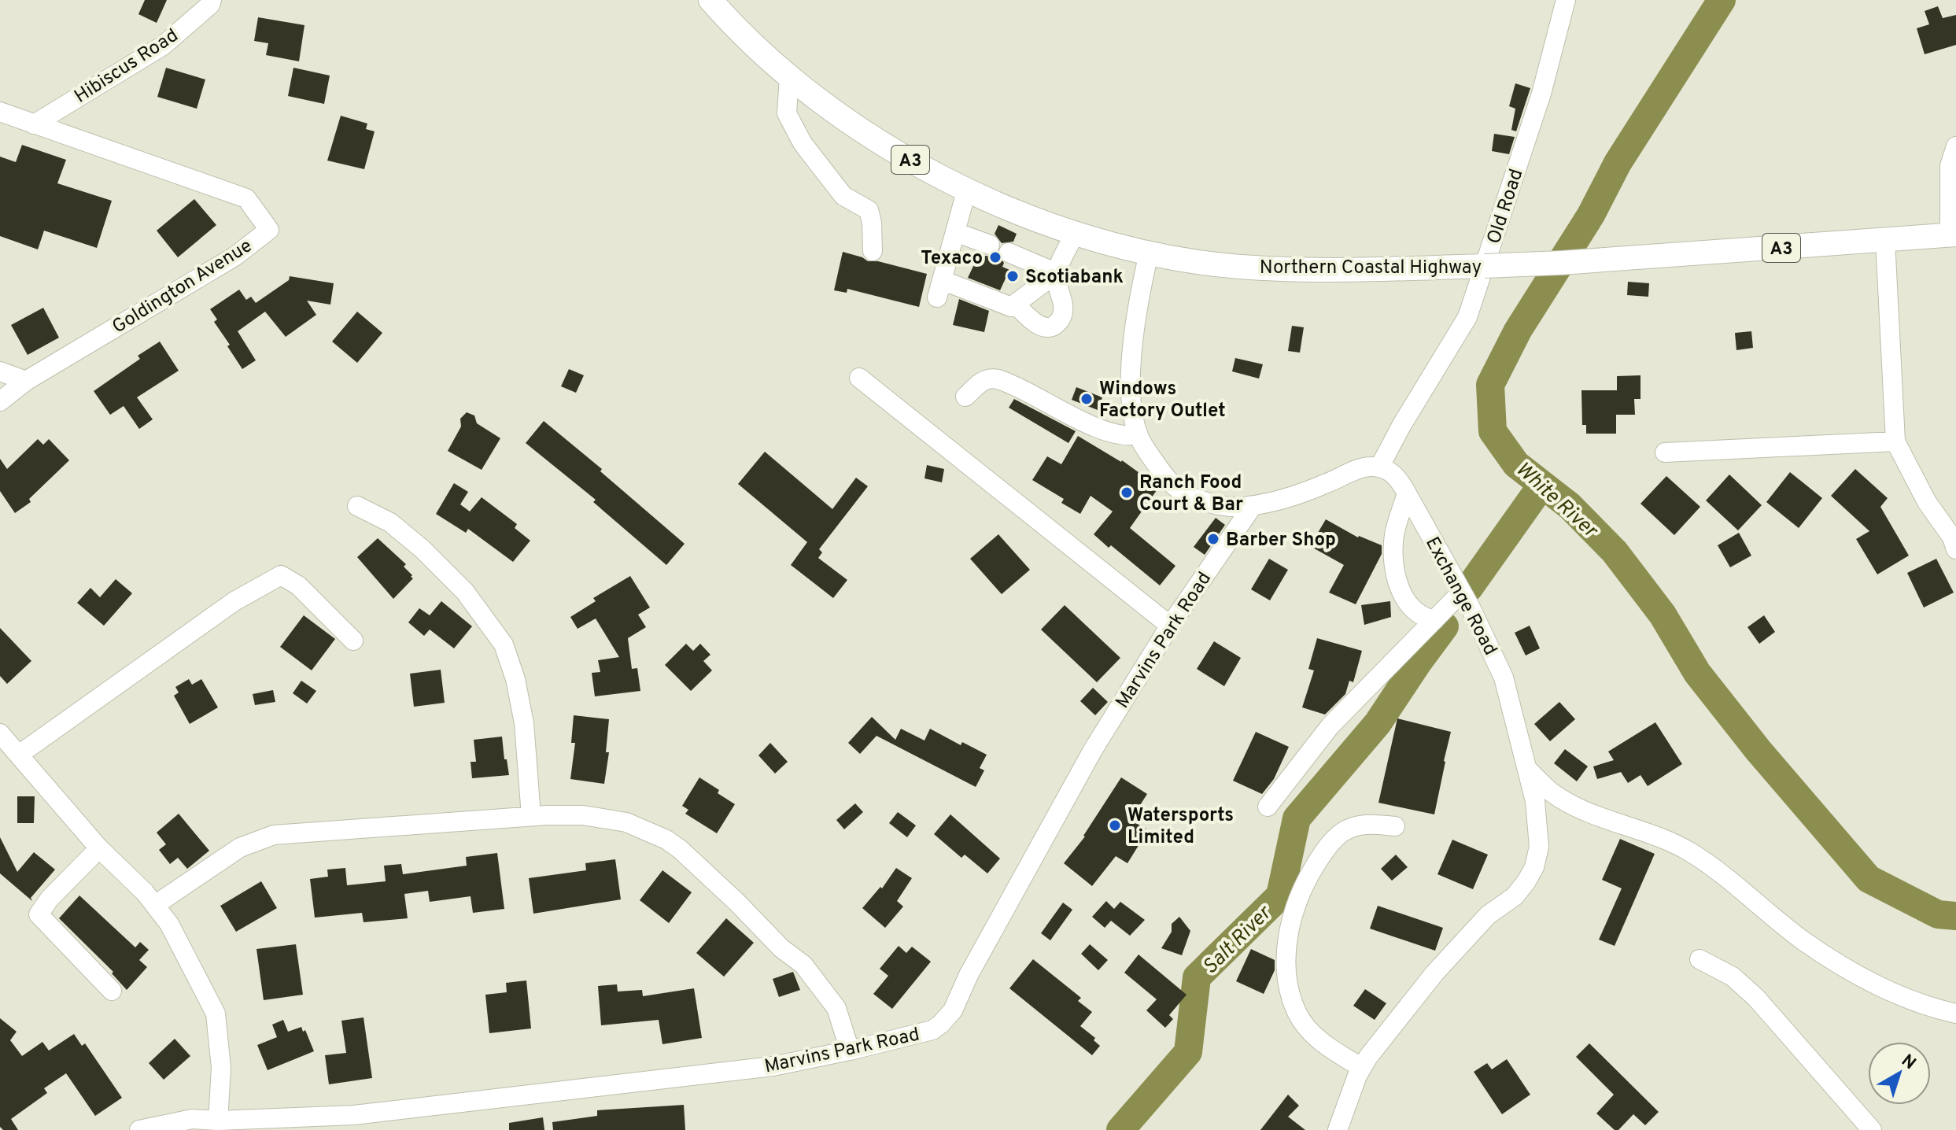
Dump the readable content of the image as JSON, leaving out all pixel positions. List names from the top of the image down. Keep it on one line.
{"streets":{"main road":["A3","Northern Coastal Highway"],"street":["Hibiscus Road","Old Road","Goldington Avenue","Exchange Road","Marvins Park Road"]},"crossings":[["Hibiscus Road","Goldington Avenue"],["Old Road","Exchange Road"]],"water":["White River","Salt River"],"places":["Texaco","Scotiabank","Windows Factory Outlet","Ranch Food Court & Bar","Barber Shop","Watersports Limited"],"north":"top right"}
